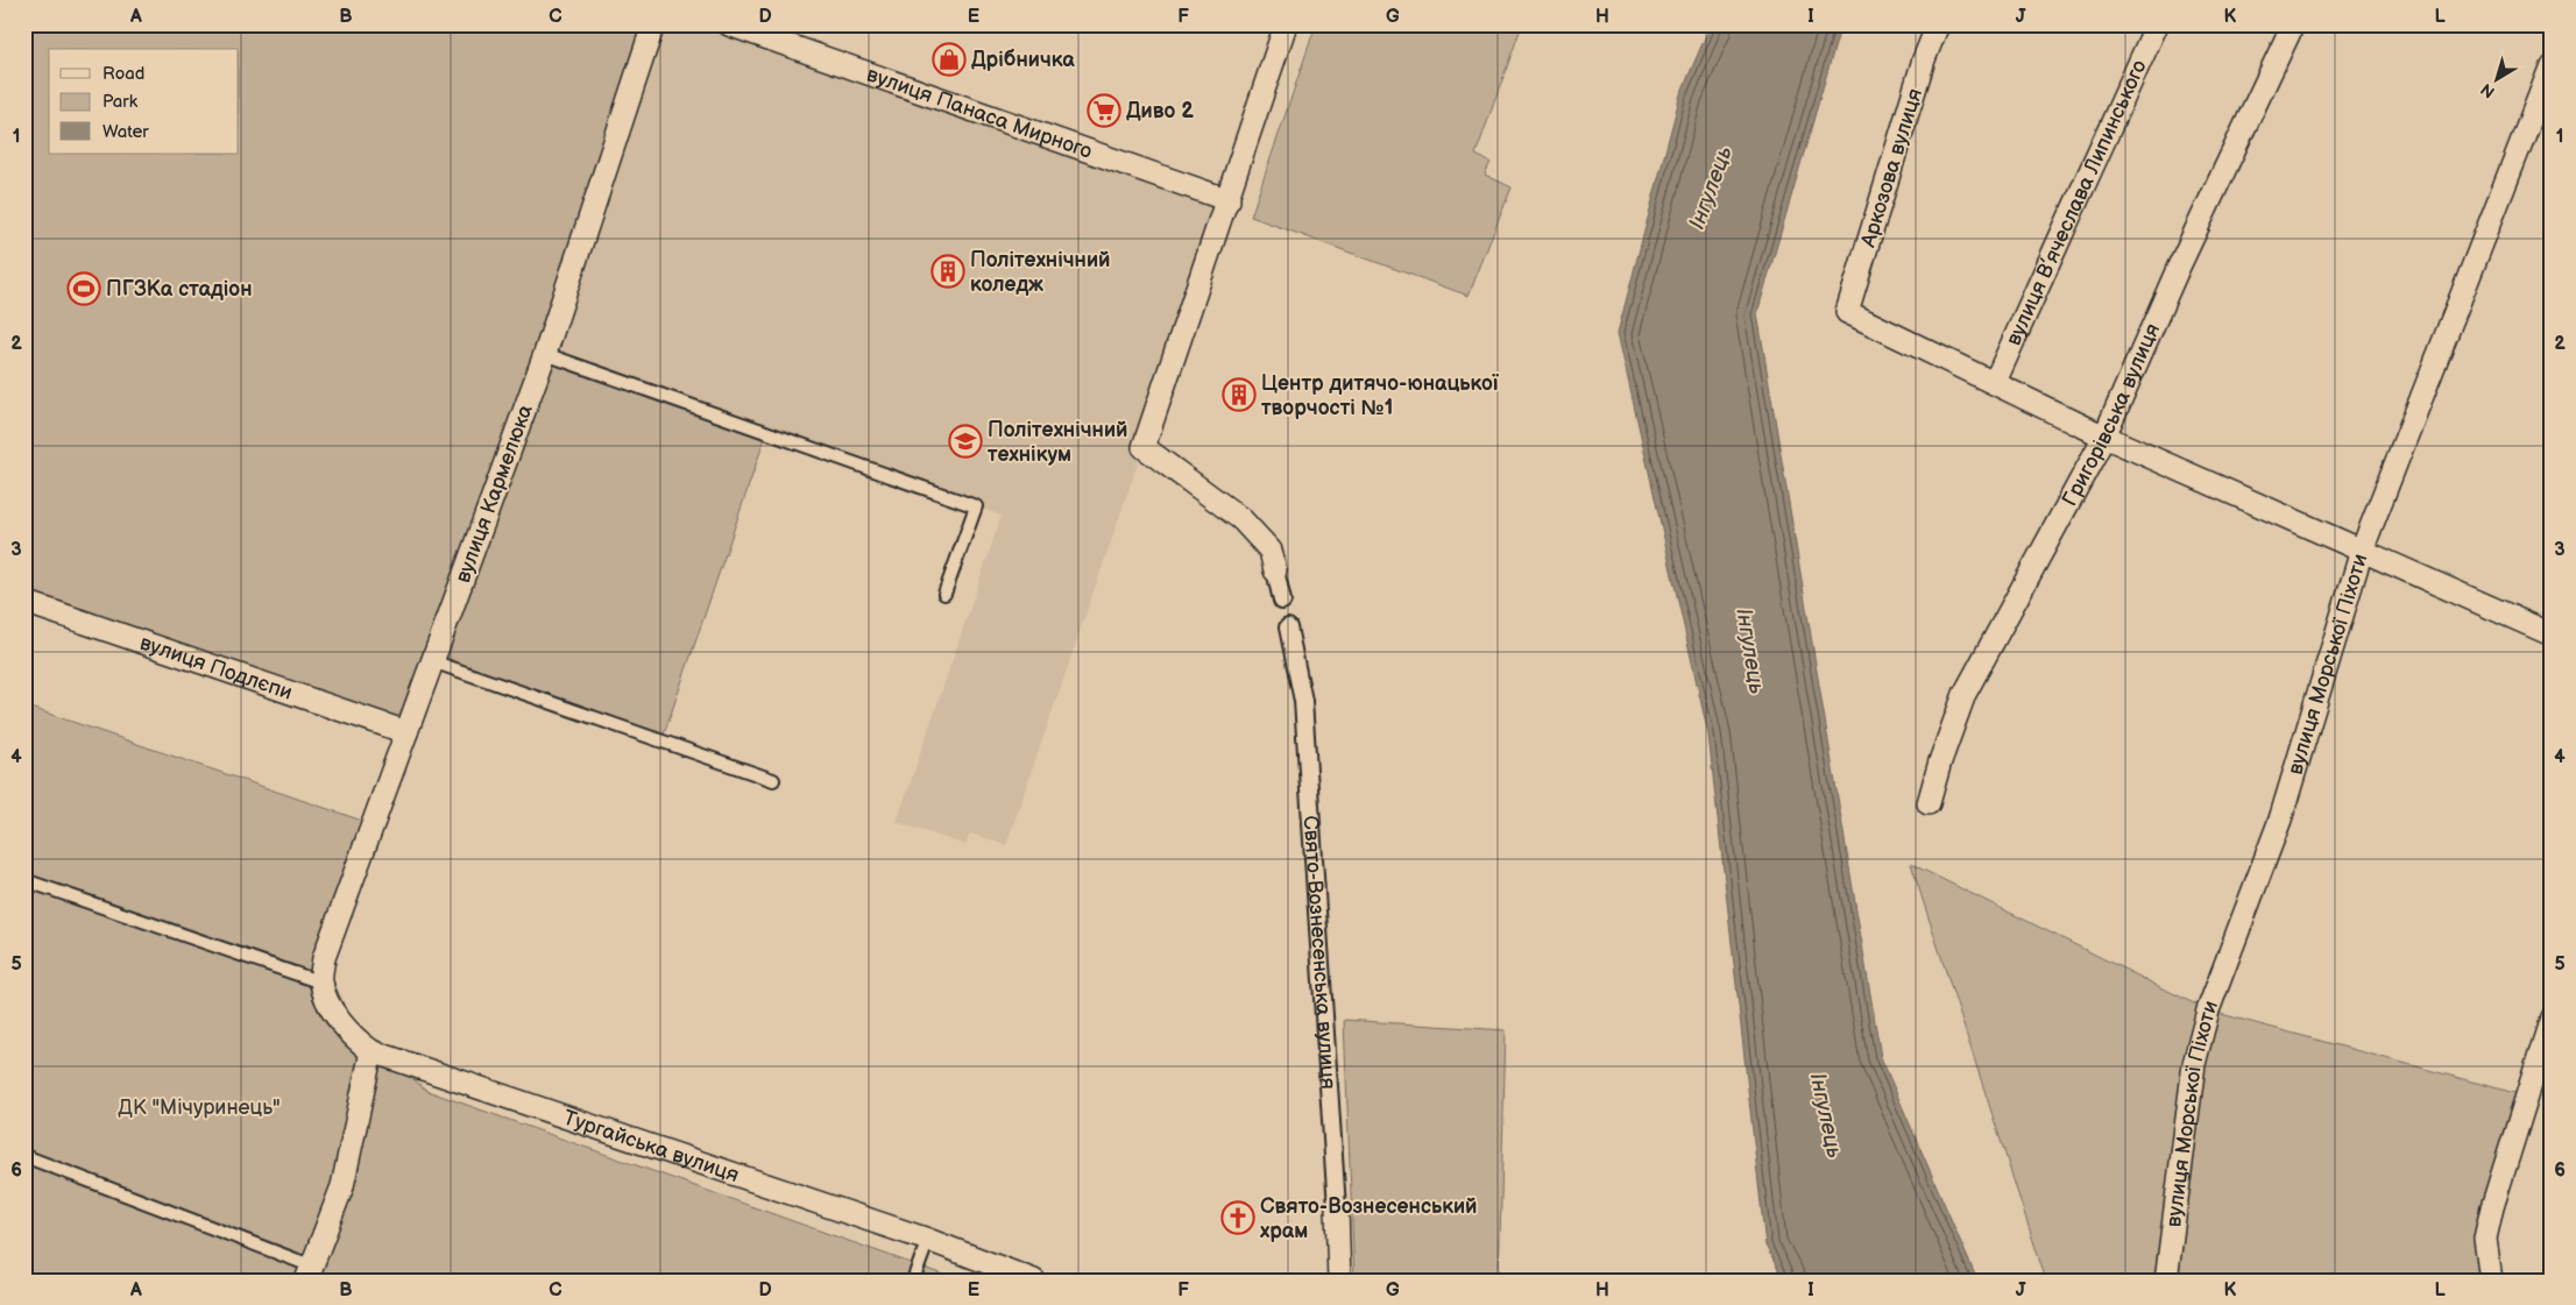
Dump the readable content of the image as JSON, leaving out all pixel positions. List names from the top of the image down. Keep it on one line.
{"streets":{"street":["вулиця Панаса Мирного","Аркозова вулиця","вулиця В’ячеслава Липинського","Григорівська вулиця","вулиця Кармелюка","вулиця Морської Піхоти","вулиця Подлєпи","Свято-Вознесенська вулиця","Тургайська вулиця"]},"crossings":[["Аркозова вулиця","вулиця В’ячеслава Липинського"],["вулиця Кармелюка","вулиця Подлєпи"],["вулиця Кармелюка","Тургайська вулиця"]],"water":["Інгулець"],"parks":["ДК \"Мічуринець\""],"places":{"shop":["Дрібничка"],"supermarket":["Диво 2"],"building":["Політехнічний коледж","Центр дитячо-юнацької творчості №1"],"sports":["ПГЗКа стадіон"],"school or university":["Політехнічний технікум"],"church":["Свято-Вознесенський храм"]},"legend":["Road","Park","Water"],"north":"bottom left","grid":{"columns":["A","B","C","D","E","F","G","H","I","J","K","L"],"rows":["1","2","3","4","5","6"]}}
